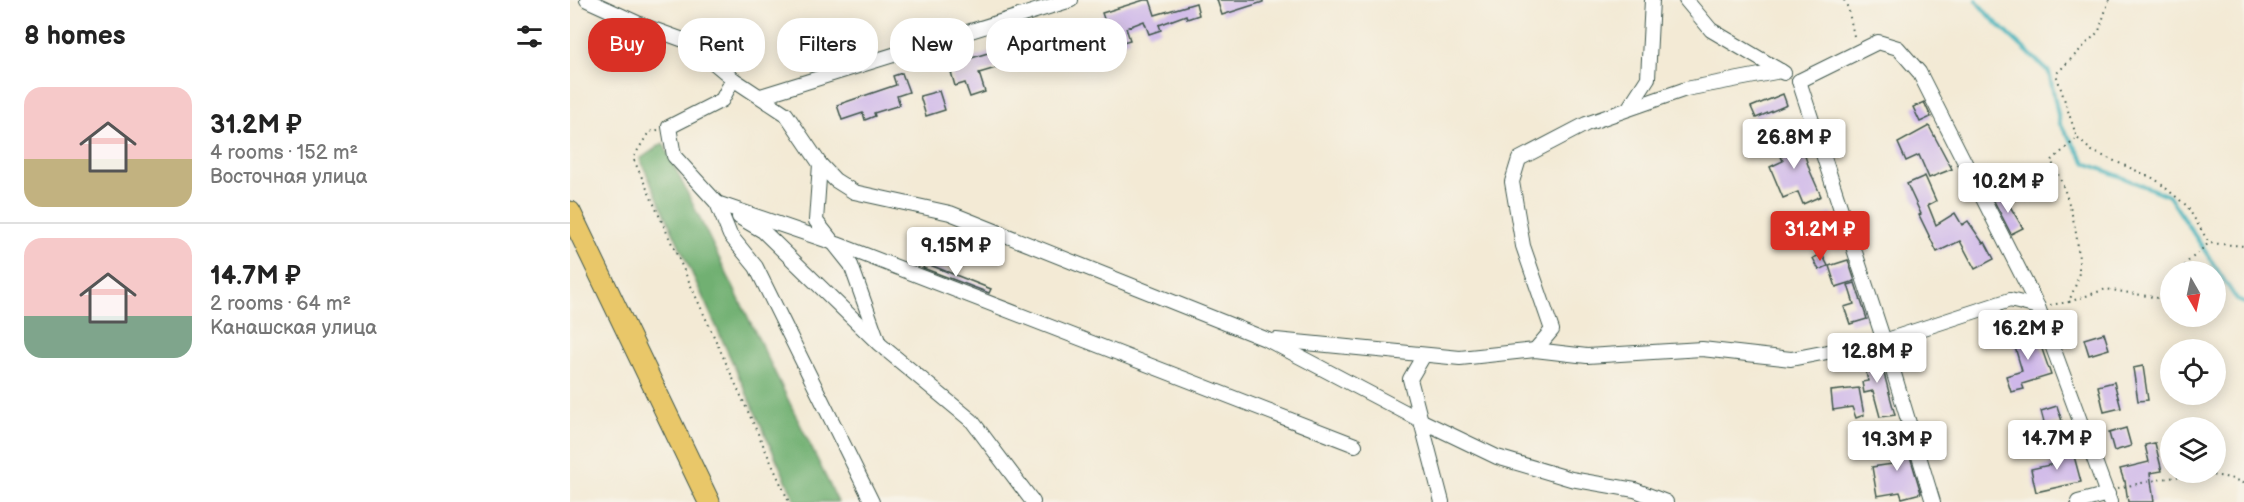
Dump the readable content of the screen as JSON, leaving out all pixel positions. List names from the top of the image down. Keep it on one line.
{"north":"bottom","page":{"heading":"8 homes","chip":["Buy","Rent","Filters","New","Apartment"],"list":[{"name":"31.2M ₽","note":"4 rooms · 152 m² · Восточная улица"},{"name":"14.7M ₽","note":"2 rooms · 64 m² · Канашская улица"}],"price":["26.8M ₽","10.2M ₽","31.2M ₽","9.15M ₽","16.2M ₽","12.8M ₽","14.7M ₽","19.3M ₽"]}}
